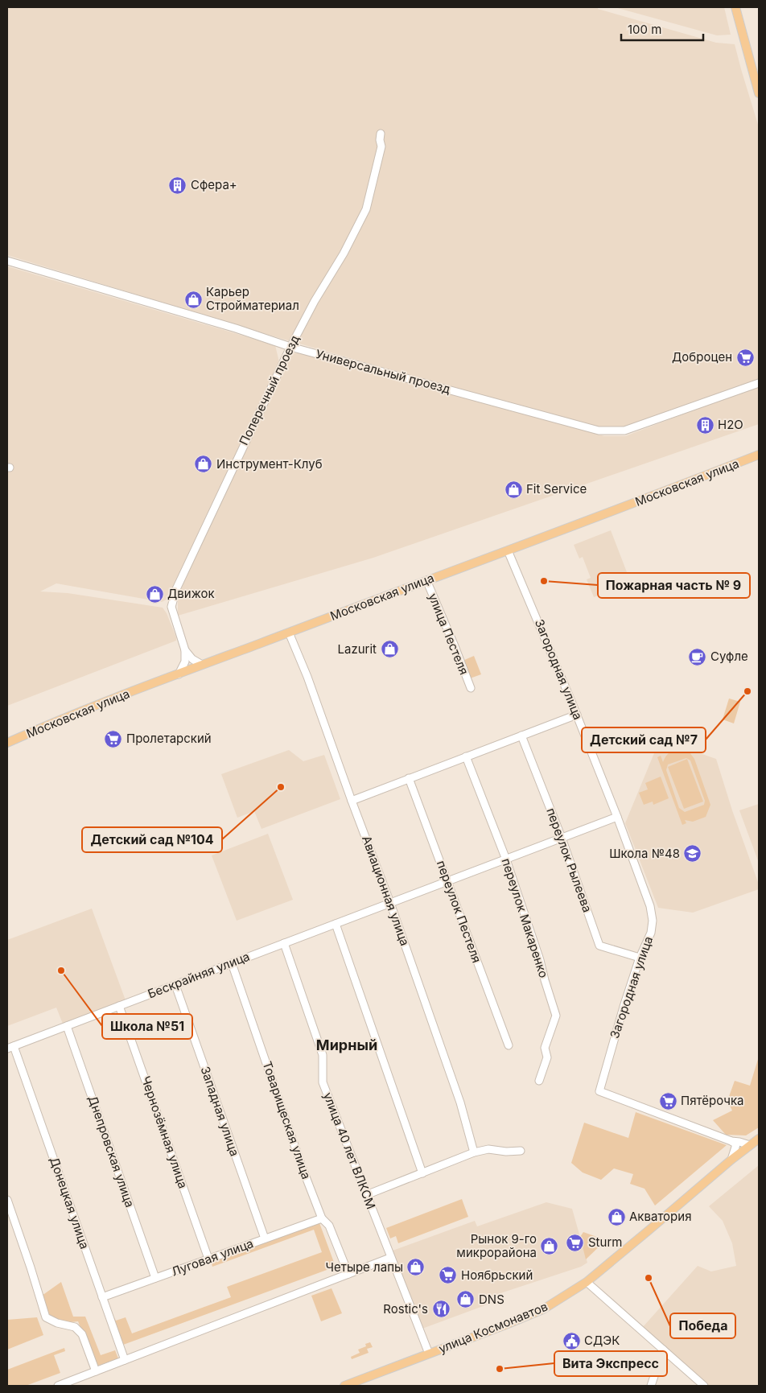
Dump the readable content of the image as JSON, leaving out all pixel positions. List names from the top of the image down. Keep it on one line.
{"streets":{"main road":["Московская улица","улица Космонавтов"],"street":["Универсальный проезд","Поперечный проезд","улица Пестеля","Загородная улица","переулок Рылеева","Авиационная улица","переулок Пестеля","переулок Макаренко","Бескрайняя улица","Западная улица","Товарищеская улица","Чернозёмная улица","улица 40 лет ВЛКСМ","Днепровская улица","Донецкая улица","Луговая улица"]},"crossings":[["Универсальный проезд","Поперечный проезд"],["Поперечный проезд","Московская улица"],["Московская улица","улица Пестеля"],["Московская улица","Загородная улица"],["Московская улица","Авиационная улица"],["Загородная улица","переулок Рылеева"],["Загородная улица","Бескрайняя улица"],["Загородная улица","улица Космонавтов"],["переулок Рылеева","Бескрайняя улица"],["Авиационная улица","Бескрайняя улица"],["переулок Пестеля","Бескрайняя улица"],["переулок Макаренко","Бескрайняя улица"],["Бескрайняя улица","Западная улица"],["Бескрайняя улица","Товарищеская улица"],["Бескрайняя улица","Чернозёмная улица"],["Бескрайняя улица","улица 40 лет ВЛКСМ"],["Бескрайняя улица","Днепровская улица"],["Бескрайняя улица","Донецкая улица"],["Западная улица","Луговая улица"],["Товарищеская улица","Луговая улица"],["Чернозёмная улица","Луговая улица"],["улица 40 лет ВЛКСМ","улица Космонавтов"],["Днепровская улица","Луговая улица"],["Донецкая улица","Луговая улица"]],"districts":["Мирный"],"places":{"building":["Сфера+","Н2О"],"shop":["Карьер Стройматериал","Инструмент-Клуб","Fit Service","Движок","Lazurit","Акватория","Рынок 9-го микрорайона","Четыре лапы","DNS"],"supermarket":["Доброцен","Пролетарский","Пятёрочка","Sturm","Ноябрьский"],"other":["Пожарная часть № 9","Детский сад №7","Детский сад №104","Школа №51","Победа","Вита Экспресс"],"cafe":["Суфле"],"school or university":["Школа №48"],"restaurant":["Rostic's"],"public building":["СДЭК"]},"scale_bar":"100 m"}
